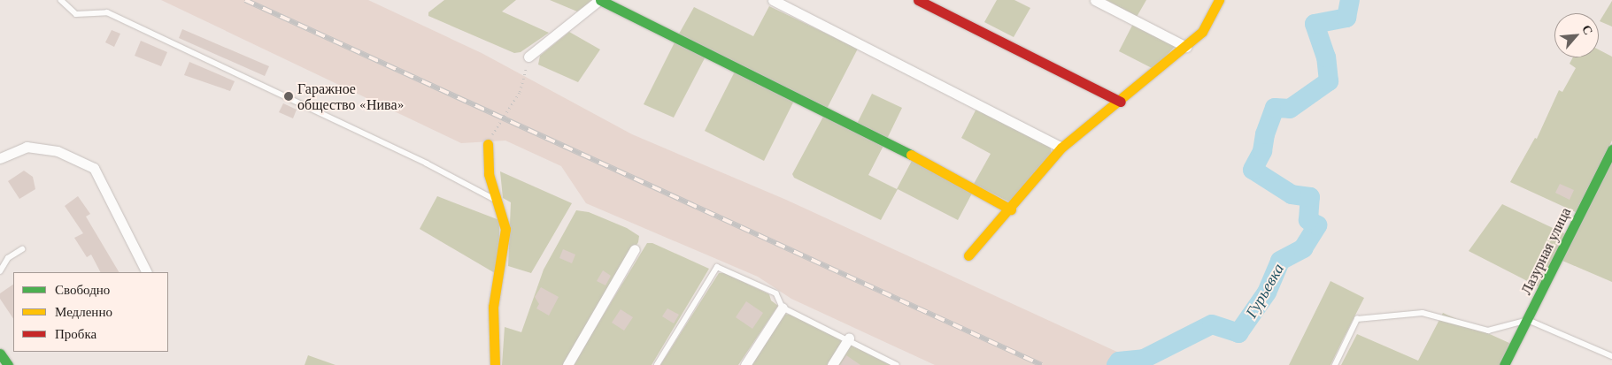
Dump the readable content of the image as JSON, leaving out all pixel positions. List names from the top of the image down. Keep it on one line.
{"streets":{"street":["Лазурная улица"]},"water":["Гурьевка"],"places":["Гаражное общество «Нива»"],"legend":["Свободно","Медленно","Пробка"],"north":"top right"}
